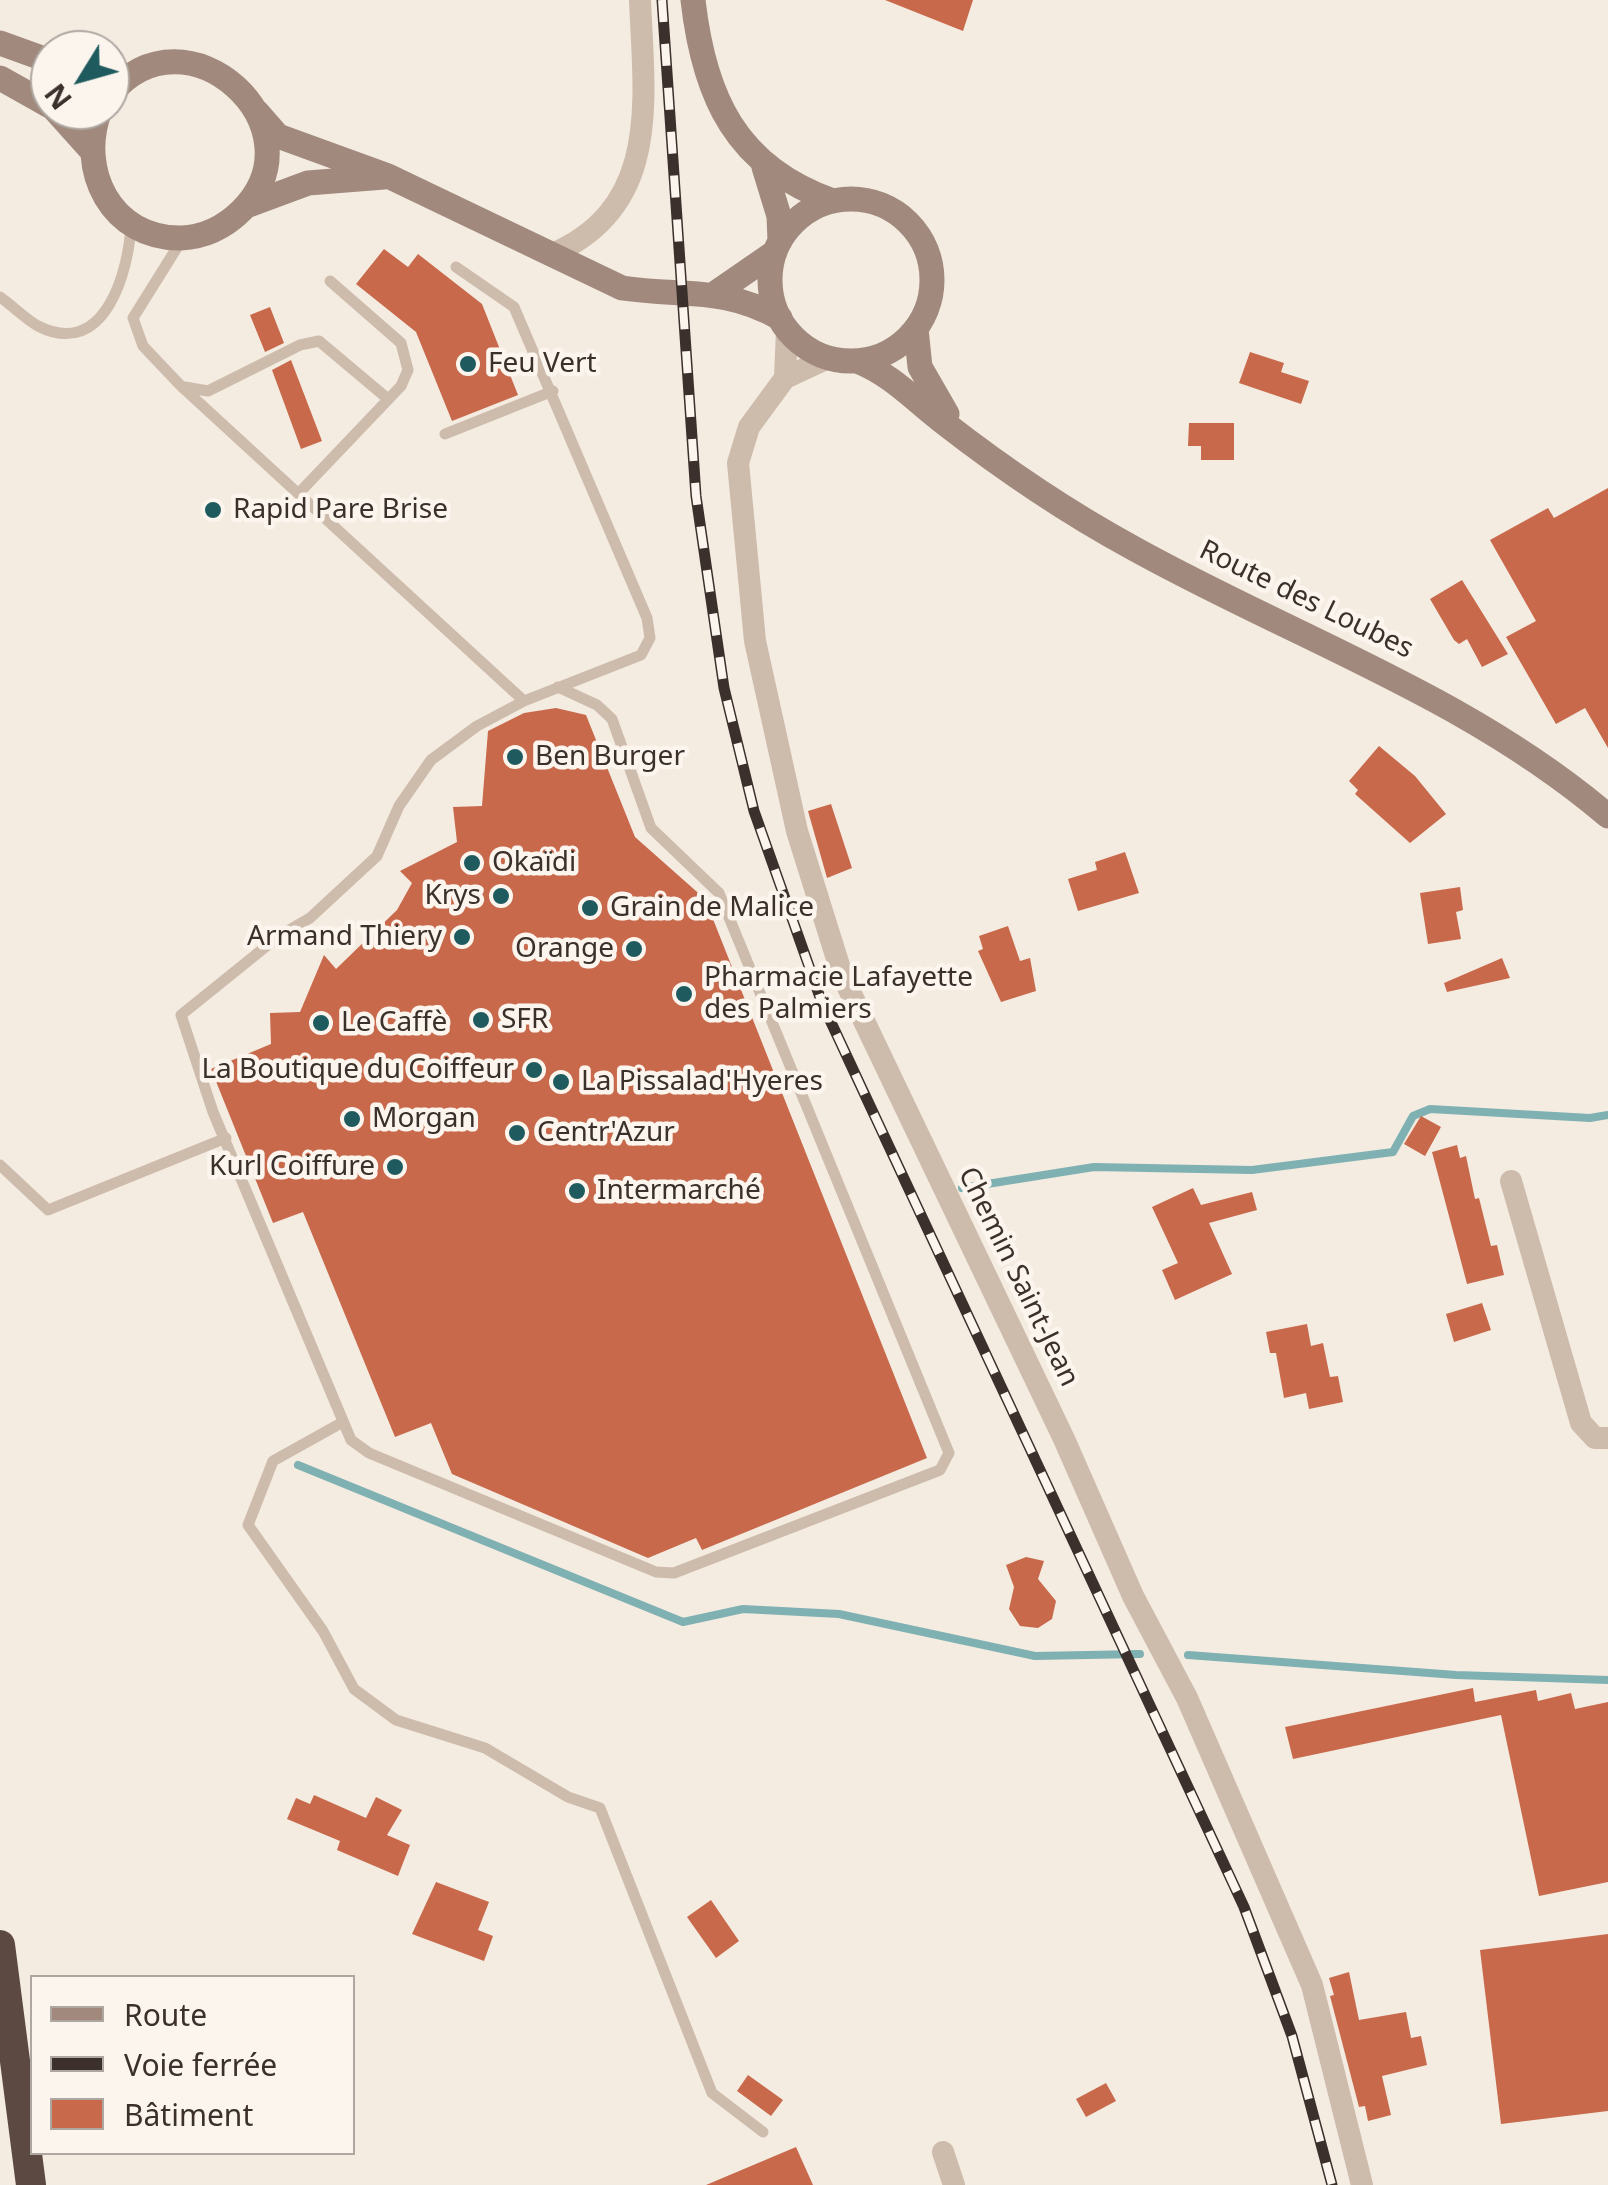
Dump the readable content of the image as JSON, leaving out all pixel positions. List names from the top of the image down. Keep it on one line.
{"streets":{"main road":["Route des Loubes"],"street":["Chemin Saint-Jean"]},"places":["Feu Vert","Rapid Pare Brise","Ben Burger","Okaïdi","Krys","Grain de Malice","Armand Thiery","Orange","Pharmacie Lafayette des Palmiers","SFR","Le Caffè","La Boutique du Coiffeur","La Pissalad'Hyeres","Morgan","Centr'Azur","Kurl Coiffure","Intermarché"],"legend":["Route","Voie ferrée","Bâtiment"],"north":"bottom left"}
